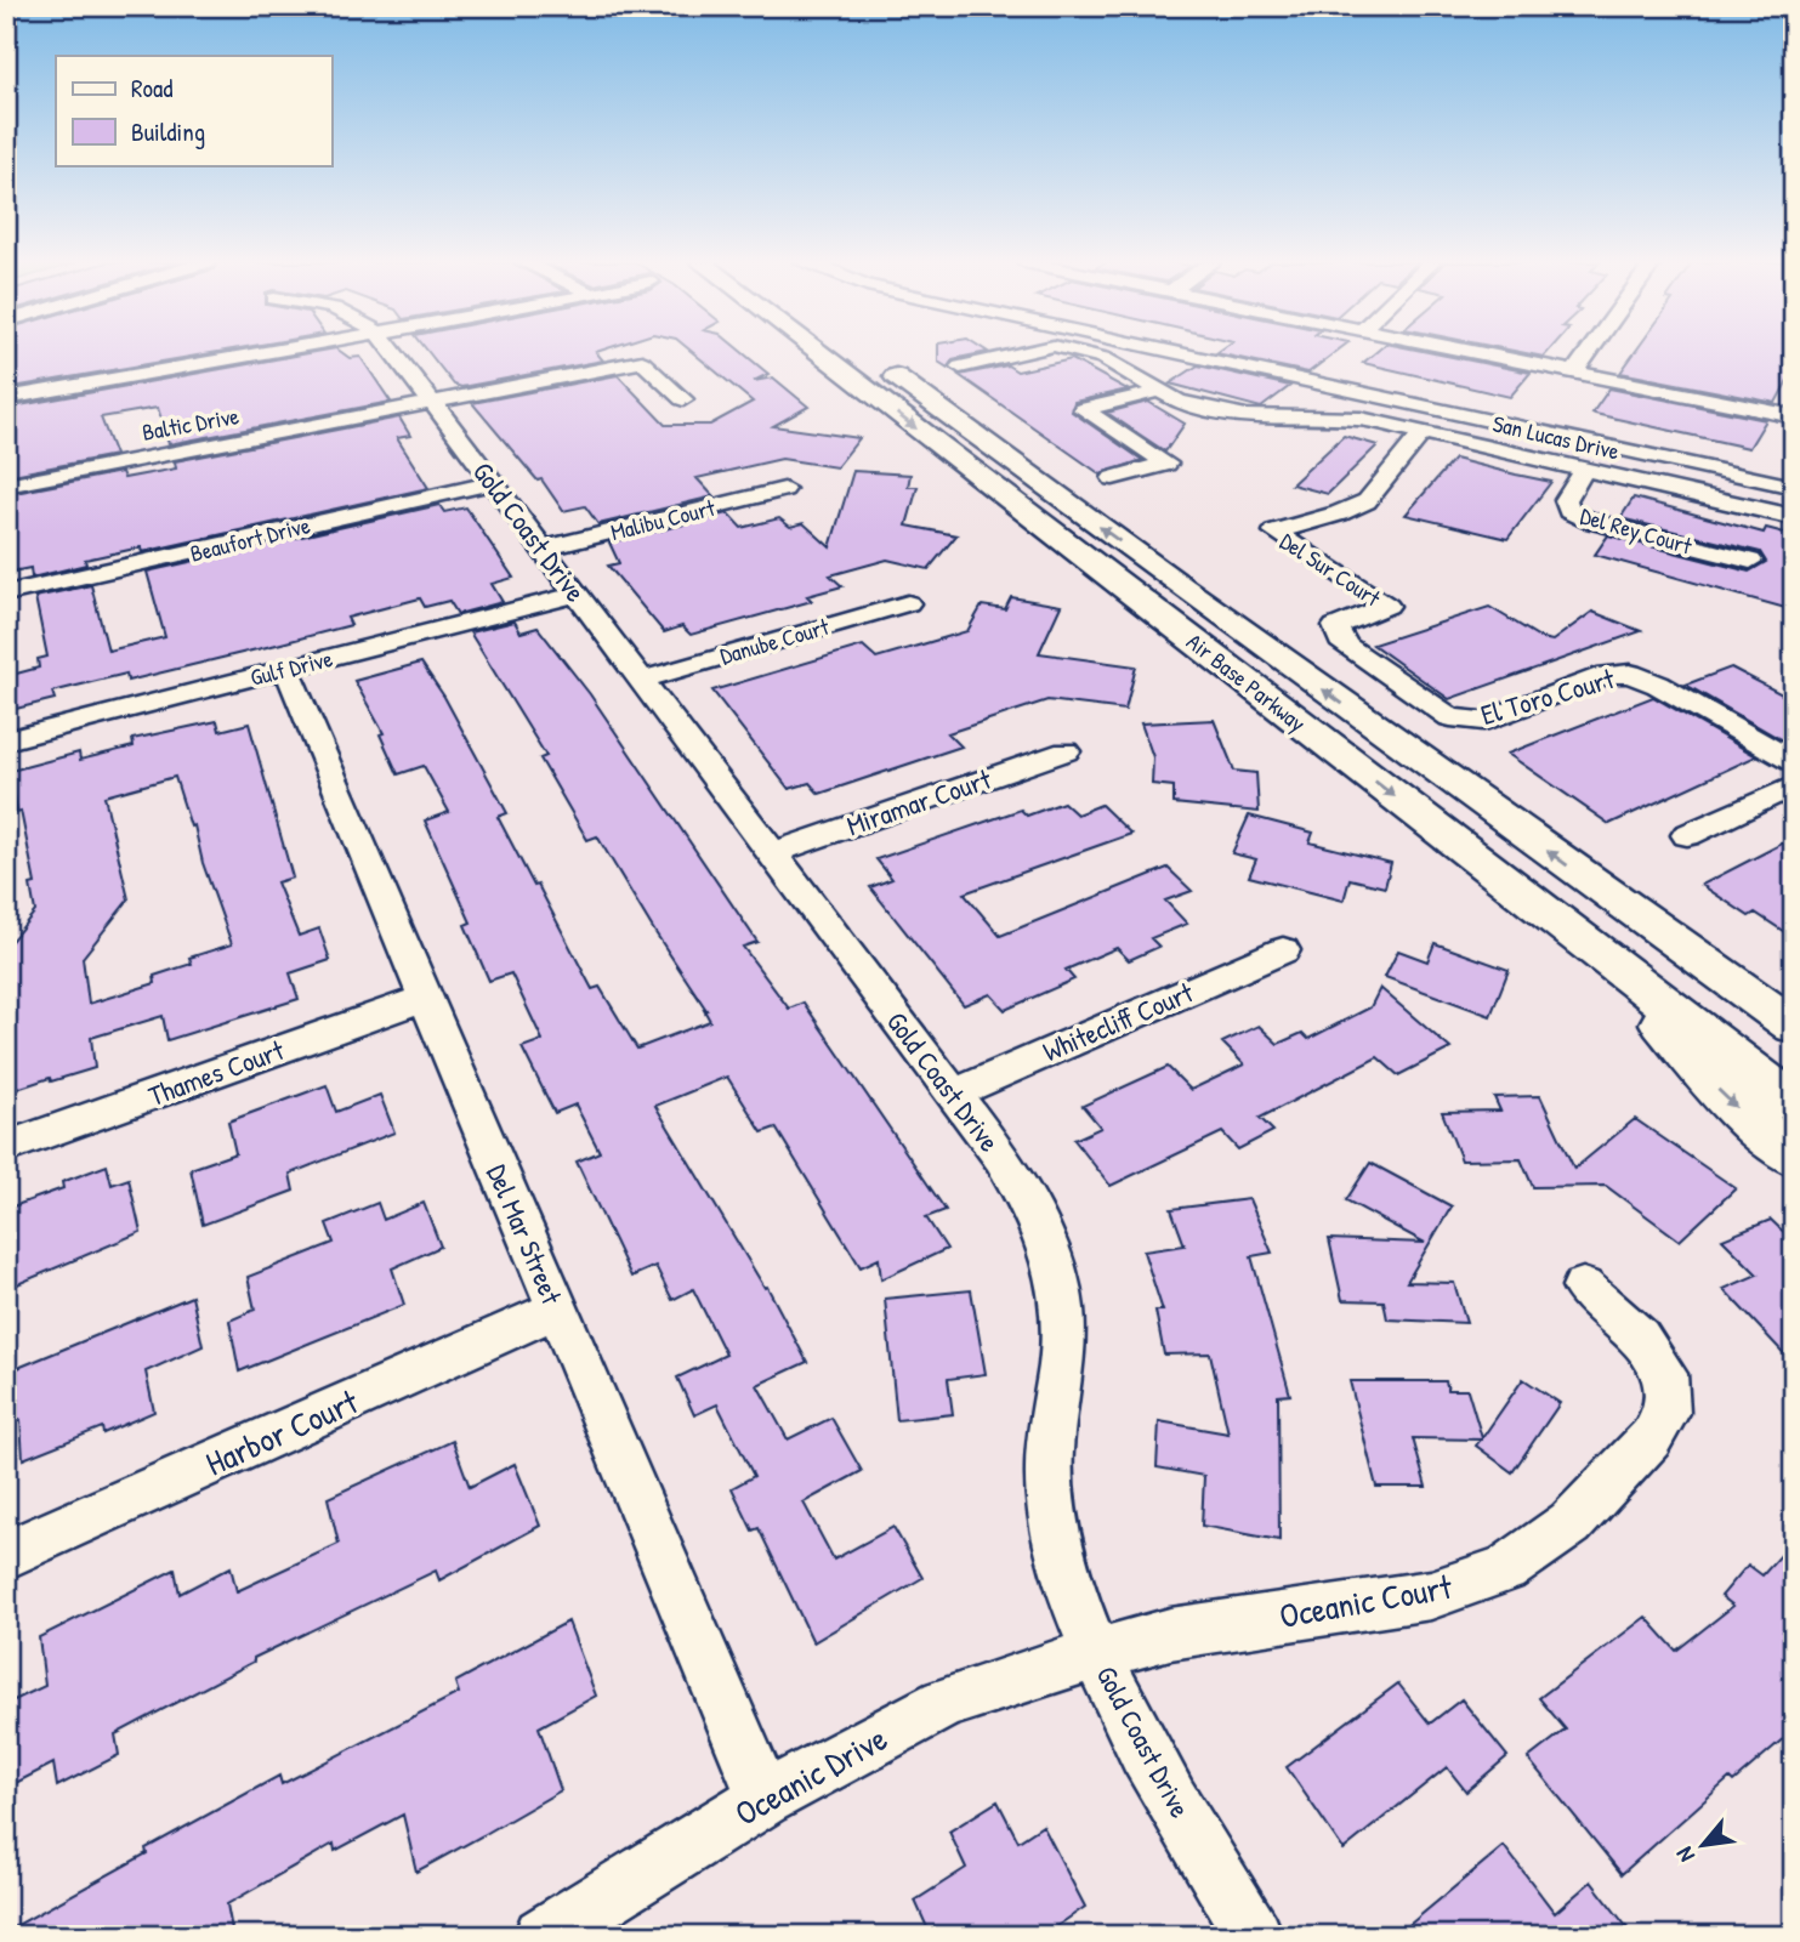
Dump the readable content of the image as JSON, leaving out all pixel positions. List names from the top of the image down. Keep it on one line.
{"streets":{"main road":["Air Base Parkway"],"street":["Baltic Drive","San Lucas Drive","Malibu Court","Del Rey Court","Gold Coast Drive","Beaufort Drive","Del Sur Court","Danube Court","Gulf Drive","El Toro Court","Miramar Court","Whitecliff Court","Thames Court","Del Mar Street","Harbor Court","Oceanic Court","Oceanic Drive"]},"crossings":[["Baltic Drive","Gold Coast Drive"],["San Lucas Drive","Del Rey Court"],["San Lucas Drive","Del Sur Court"],["Malibu Court","Gold Coast Drive"],["Gold Coast Drive","Beaufort Drive"],["Gold Coast Drive","Danube Court"],["Gold Coast Drive","Gulf Drive"],["Gold Coast Drive","Miramar Court"],["Gold Coast Drive","Whitecliff Court"],["Gold Coast Drive","Oceanic Court"],["Gold Coast Drive","Oceanic Drive"],["Del Sur Court","El Toro Court"],["Gulf Drive","Del Mar Street"],["Thames Court","Del Mar Street"],["Del Mar Street","Harbor Court"],["Del Mar Street","Oceanic Drive"],["Oceanic Court","Oceanic Drive"]],"legend":["Road","Building"],"north":"bottom left"}
